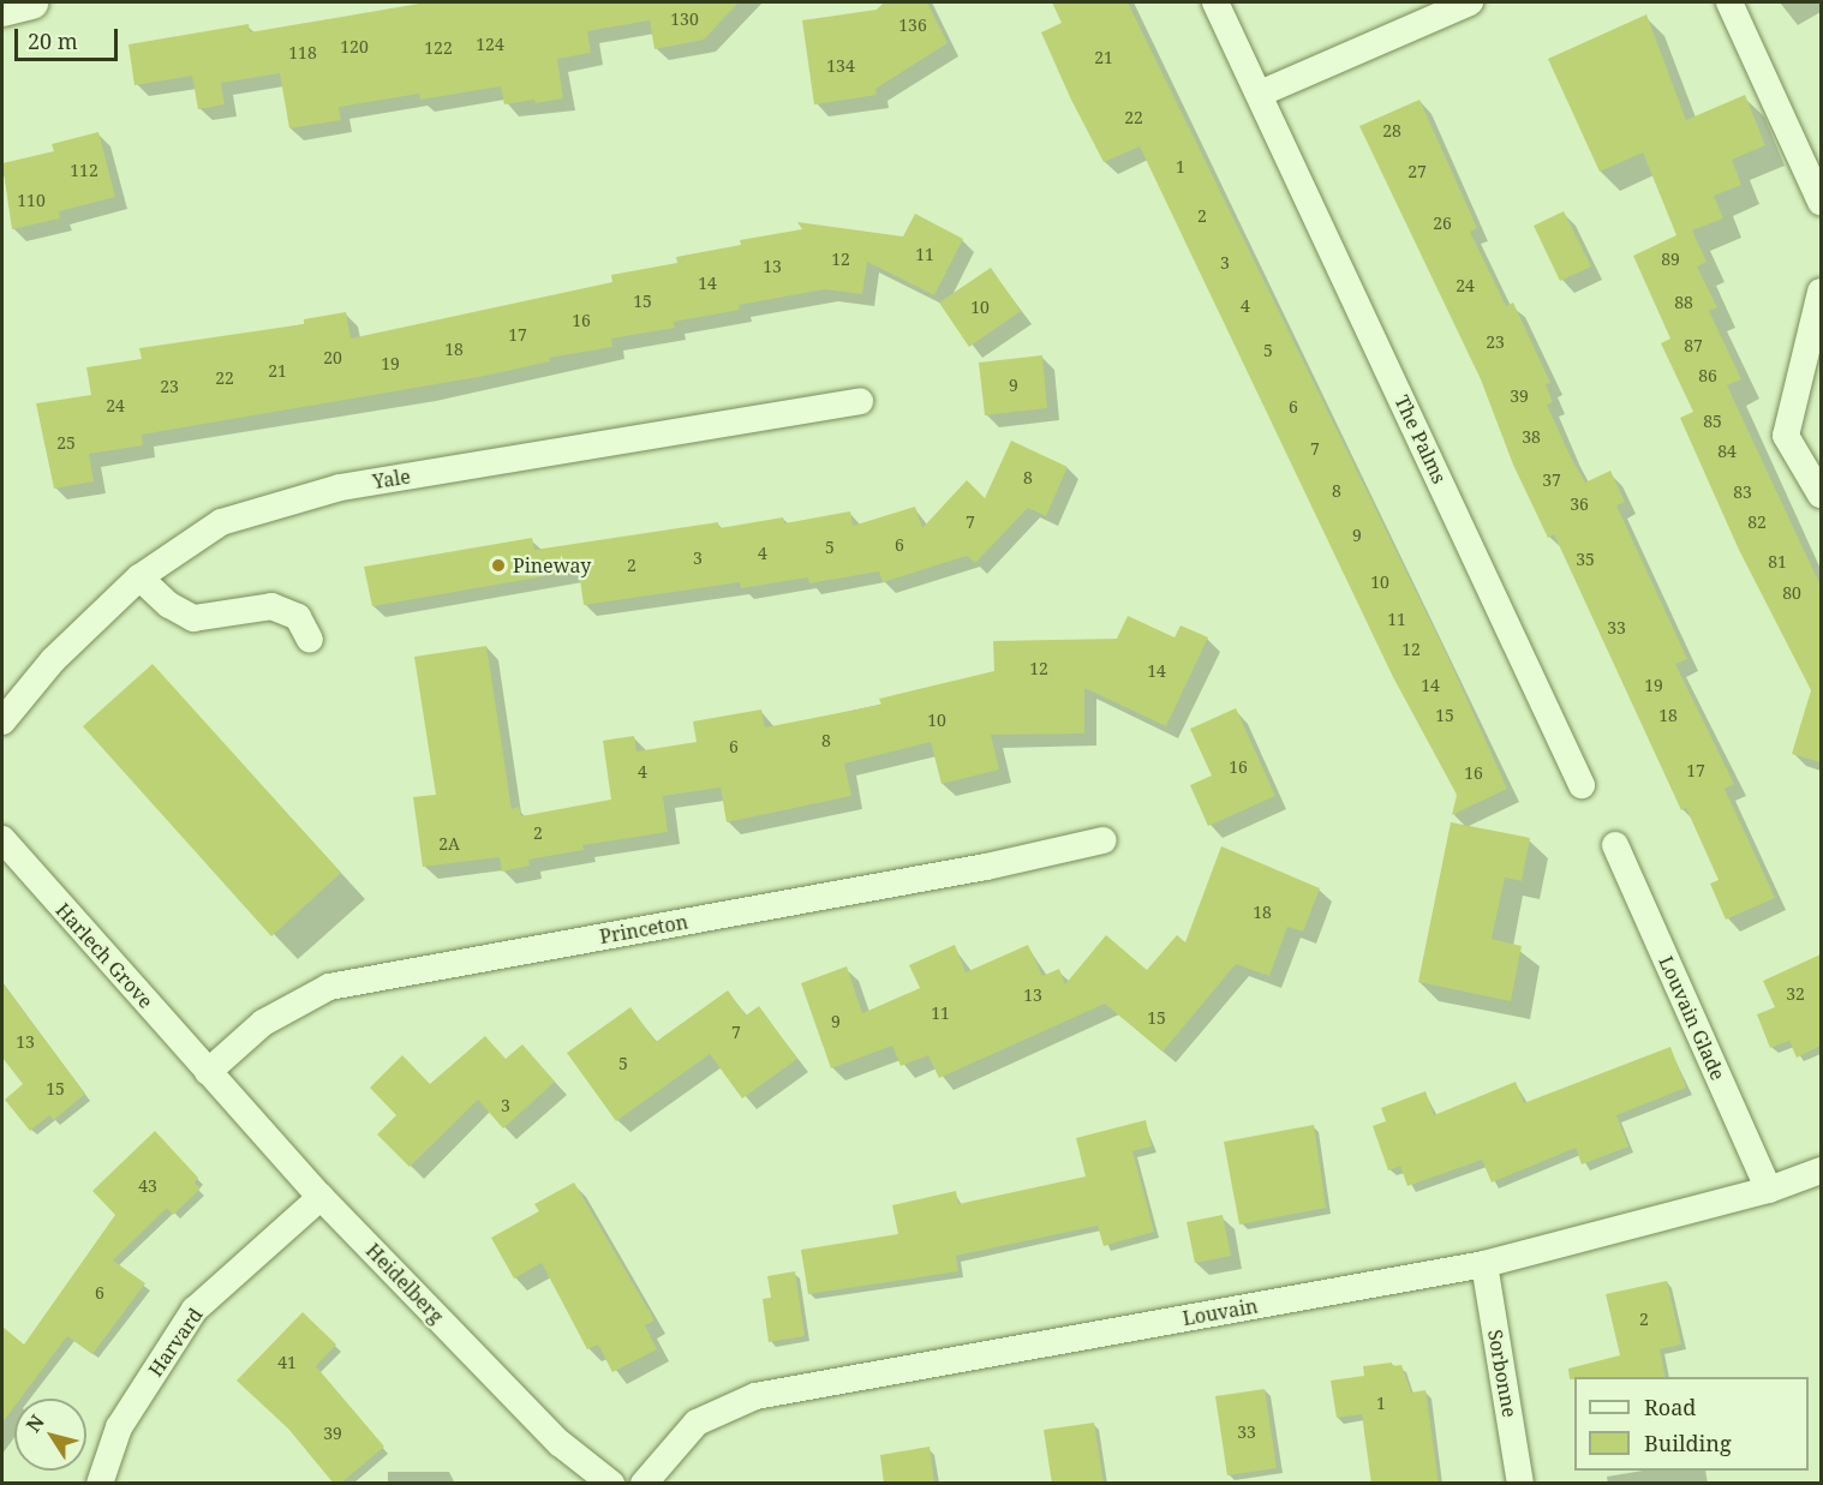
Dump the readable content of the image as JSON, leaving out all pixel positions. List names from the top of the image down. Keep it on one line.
{"streets":{"street":["The Palms","Yale","Princeton","Harlech Grove","Louvain Glade","Heidelberg","Louvain","Harvard","Sorbonne"]},"crossings":[["Princeton","Harlech Grove"],["Princeton","Heidelberg"],["Harlech Grove","Heidelberg"],["Louvain Glade","Louvain"],["Heidelberg","Harvard"],["Louvain","Sorbonne"]],"places":["Pineway"],"house_numbers":["130","136","124","120","122","118","21","134","22","28","1","112","27","110","2","26","11","12","89","3","13","14","24","15","88","4","10","16","17","23","87","18","5","20","19","21","86","22","9","23","39","24","6","85","38","25","7","84","8","37","8","83","36","7","82","9","6","5","4","3","35","81","2","10","80","11","33","12","12","14","14","19","15","18","10","8","6","16","17","4","16","2","2A","18","32","13","11","15","9","7","13","5","15","3","43","6","2","41","1","33","39"],"legend":["Road","Building"],"scale_bar":"20 m","north":"top left"}
